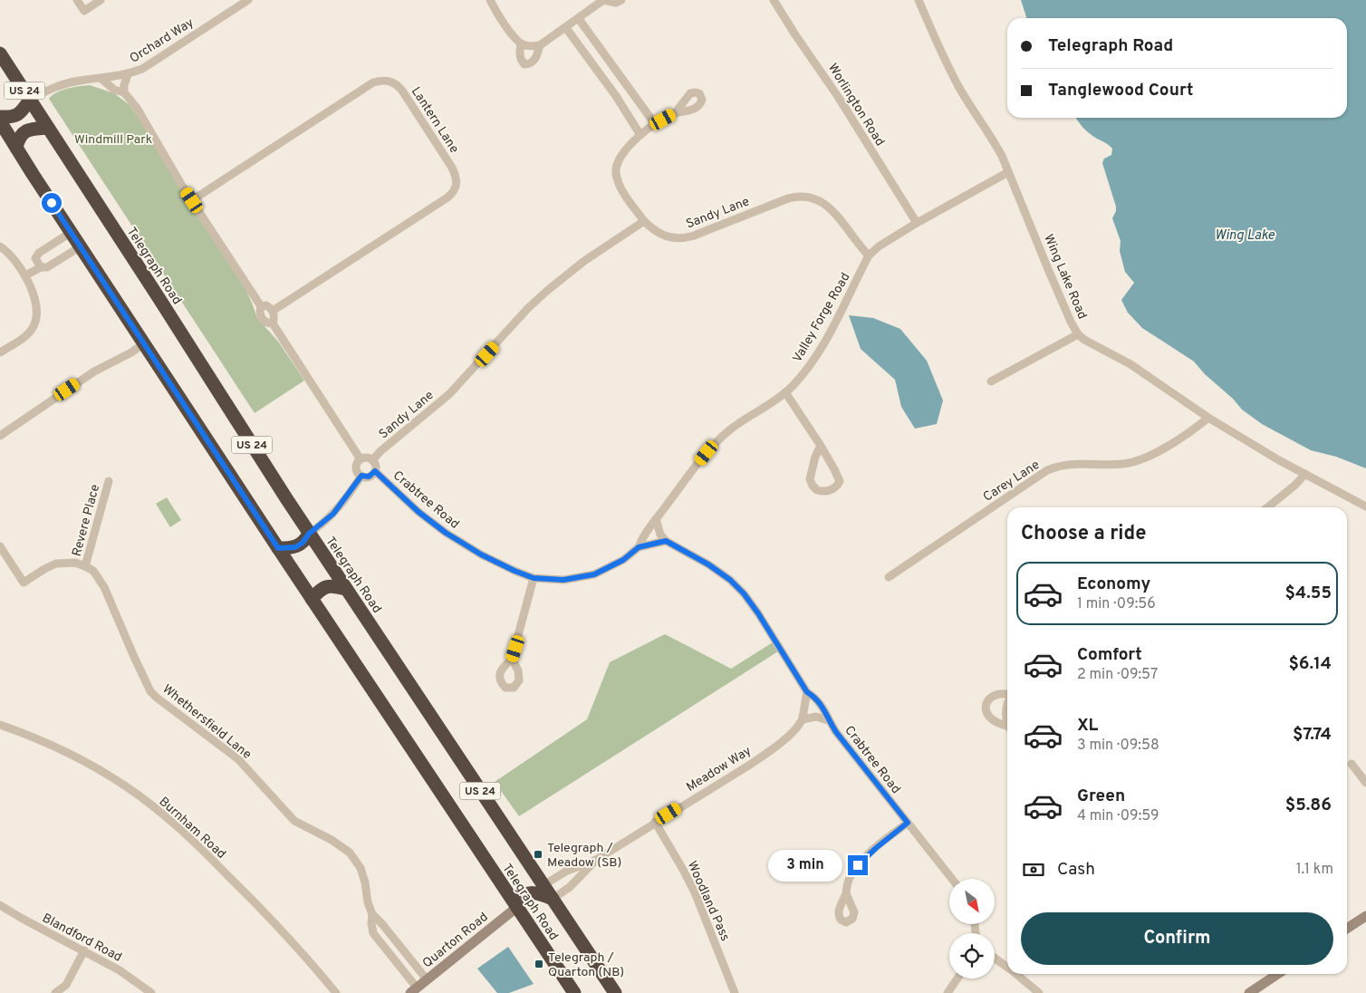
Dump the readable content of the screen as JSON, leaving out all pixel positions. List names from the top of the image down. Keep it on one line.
{"streets":{"highway":["US 24","Telegraph Road"],"street":["Orchard Way","Worlington Road","Lantern Lane","Sandy Lane","Wing Lake Road","Valley Forge Road","Carey Lane","Crabtree Road","Revere Place","Whethersfield Lane","Meadow Way","Burnham Road","Woodland Pass","Blandford Road","Quarton Road"]},"crossings":[["Orchard Way","Telegraph Road"],["Sandy Lane","Valley Forge Road"],["Sandy Lane","Crabtree Road"],["Telegraph Road","Meadow Way"],["Telegraph Road","Quarton Road"],["Wing Lake Road","Carey Lane"],["Valley Forge Road","Crabtree Road"],["Revere Place","Whethersfield Lane"],["Whethersfield Lane","Quarton Road"],["Meadow Way","Woodland Pass"]],"water":["Wing Lake"],"parks":["Windmill Park"],"places":{"transit":["Telegraph / Meadow (SB)","Telegraph / Quarton (NB)"]},"north":"bottom right","page":{"banner":["Telegraph Road","Tanglewood Court"],"heading":"Choose a ride","list":[{"name":"Economy","note":"1 min · 09:56","value":"$4.55"},{"name":"Comfort","note":"2 min · 09:57","value":"$6.14"},{"name":"XL","note":"3 min · 09:58","value":"$7.74"},{"name":"Green","note":"4 min · 09:59","value":"$5.86"}],"pay":["Cash","1.1 km"],"bubble":"3 min","buttons":"Confirm"}}
